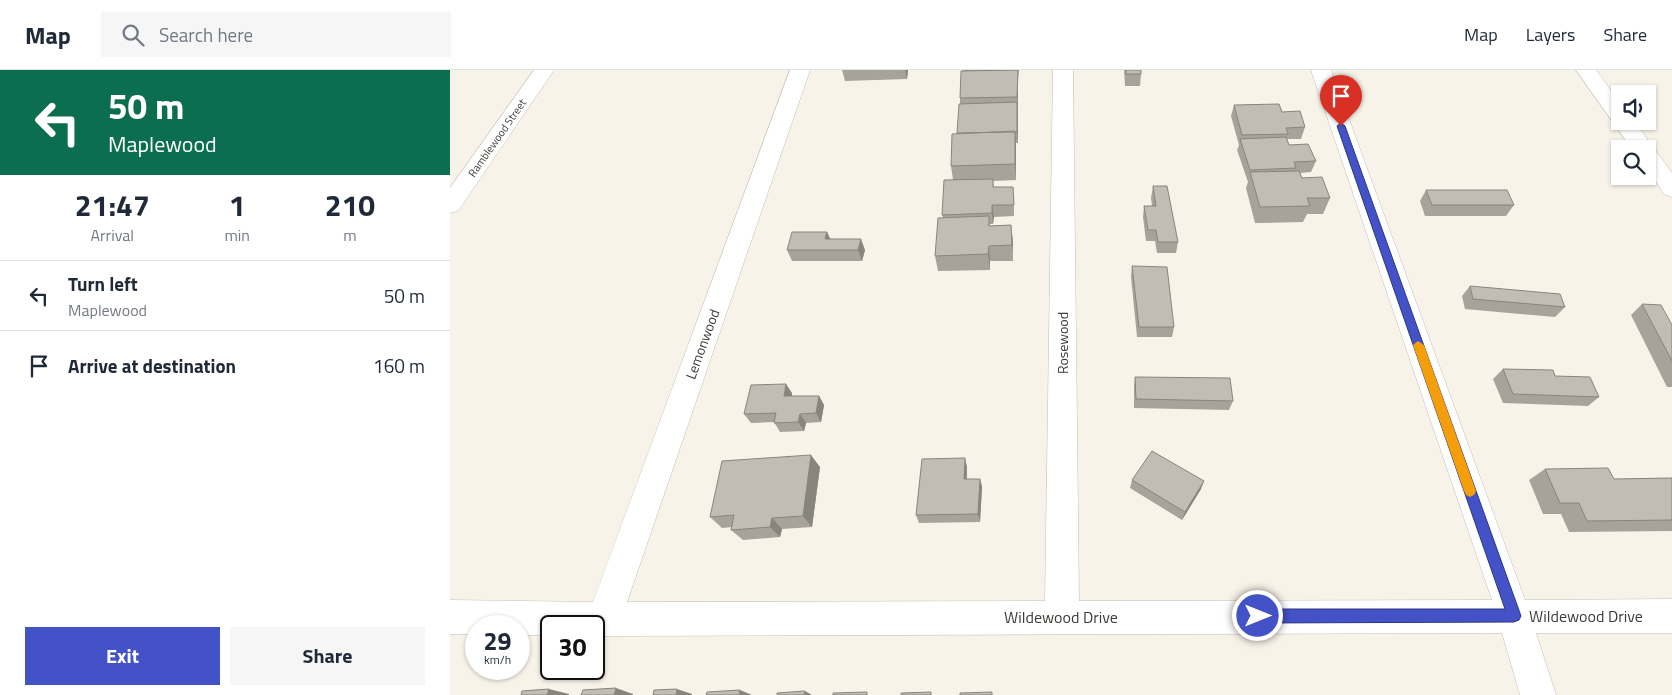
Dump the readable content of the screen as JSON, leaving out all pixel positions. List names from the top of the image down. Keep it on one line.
{"streets":{"street":["Ramblewood Street","Rosewood","Lemonwood","Wildewood Drive"]},"crossings":[["Rosewood","Wildewood Drive"]],"page":{"header":"Map","search":"Search here","nav":["Map","Layers","Share"],"turn":["50 m","Maplewood"],"eta":["21:47","Arrival","1","min","210","m"],"list":[{"name":"Turn left","note":"Maplewood","value":"50 m"},{"name":"Arrive at destination","value":"160 m"}],"speed":"29 km/h","limit":"30","buttons":["Exit","Share"]}}
